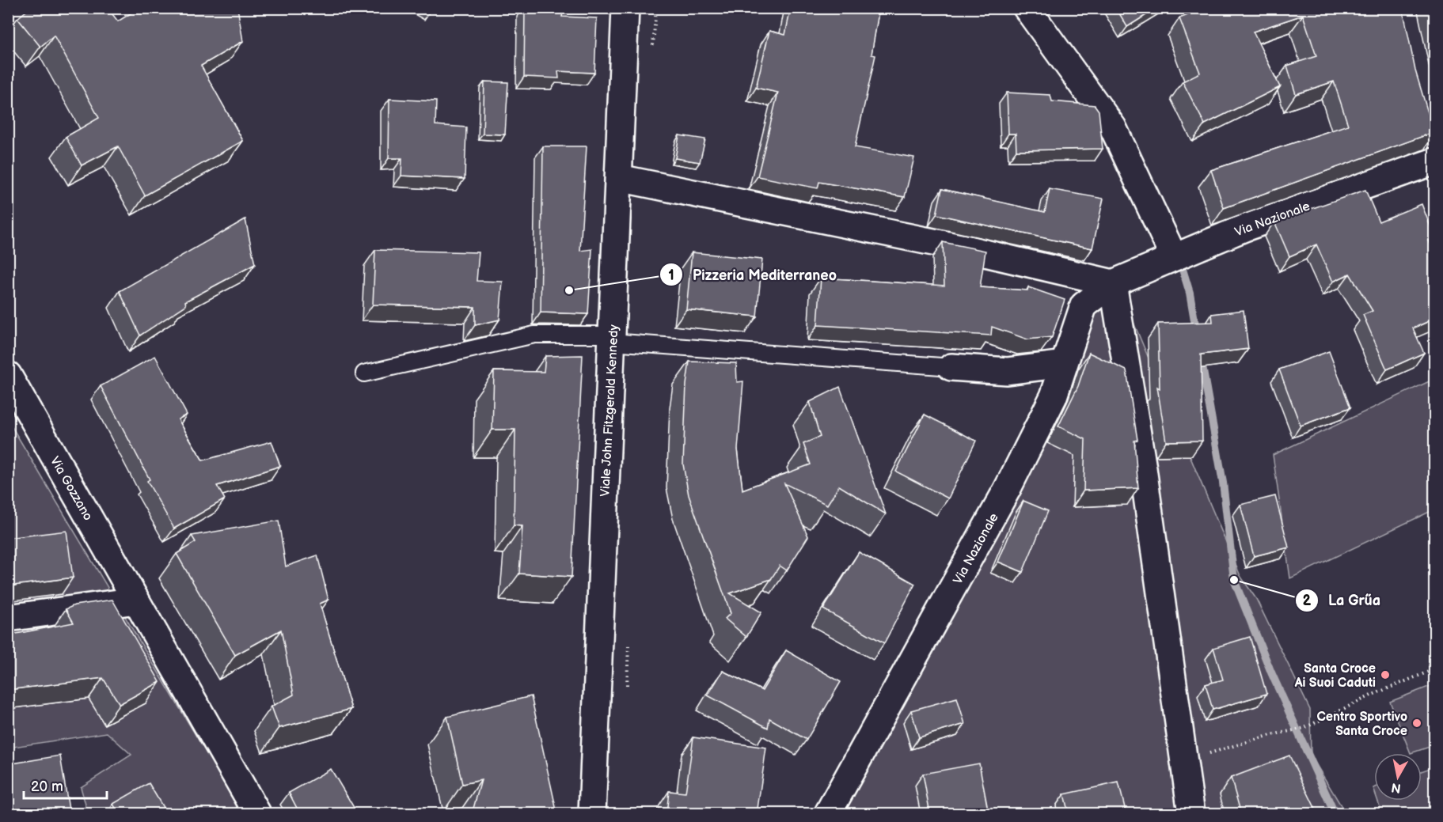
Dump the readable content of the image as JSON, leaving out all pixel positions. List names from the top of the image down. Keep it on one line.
{"streets":{"street":["Via Nazionale","Viale John Fitzgerald Kennedy","Via Gozzano"]},"places":["Pizzeria Mediterraneo","La Grűa","Santa Croce Ai Suoi Caduti","Centro Sportivo Santa Croce"],"scale_bar":"20 m","north":"bottom"}
